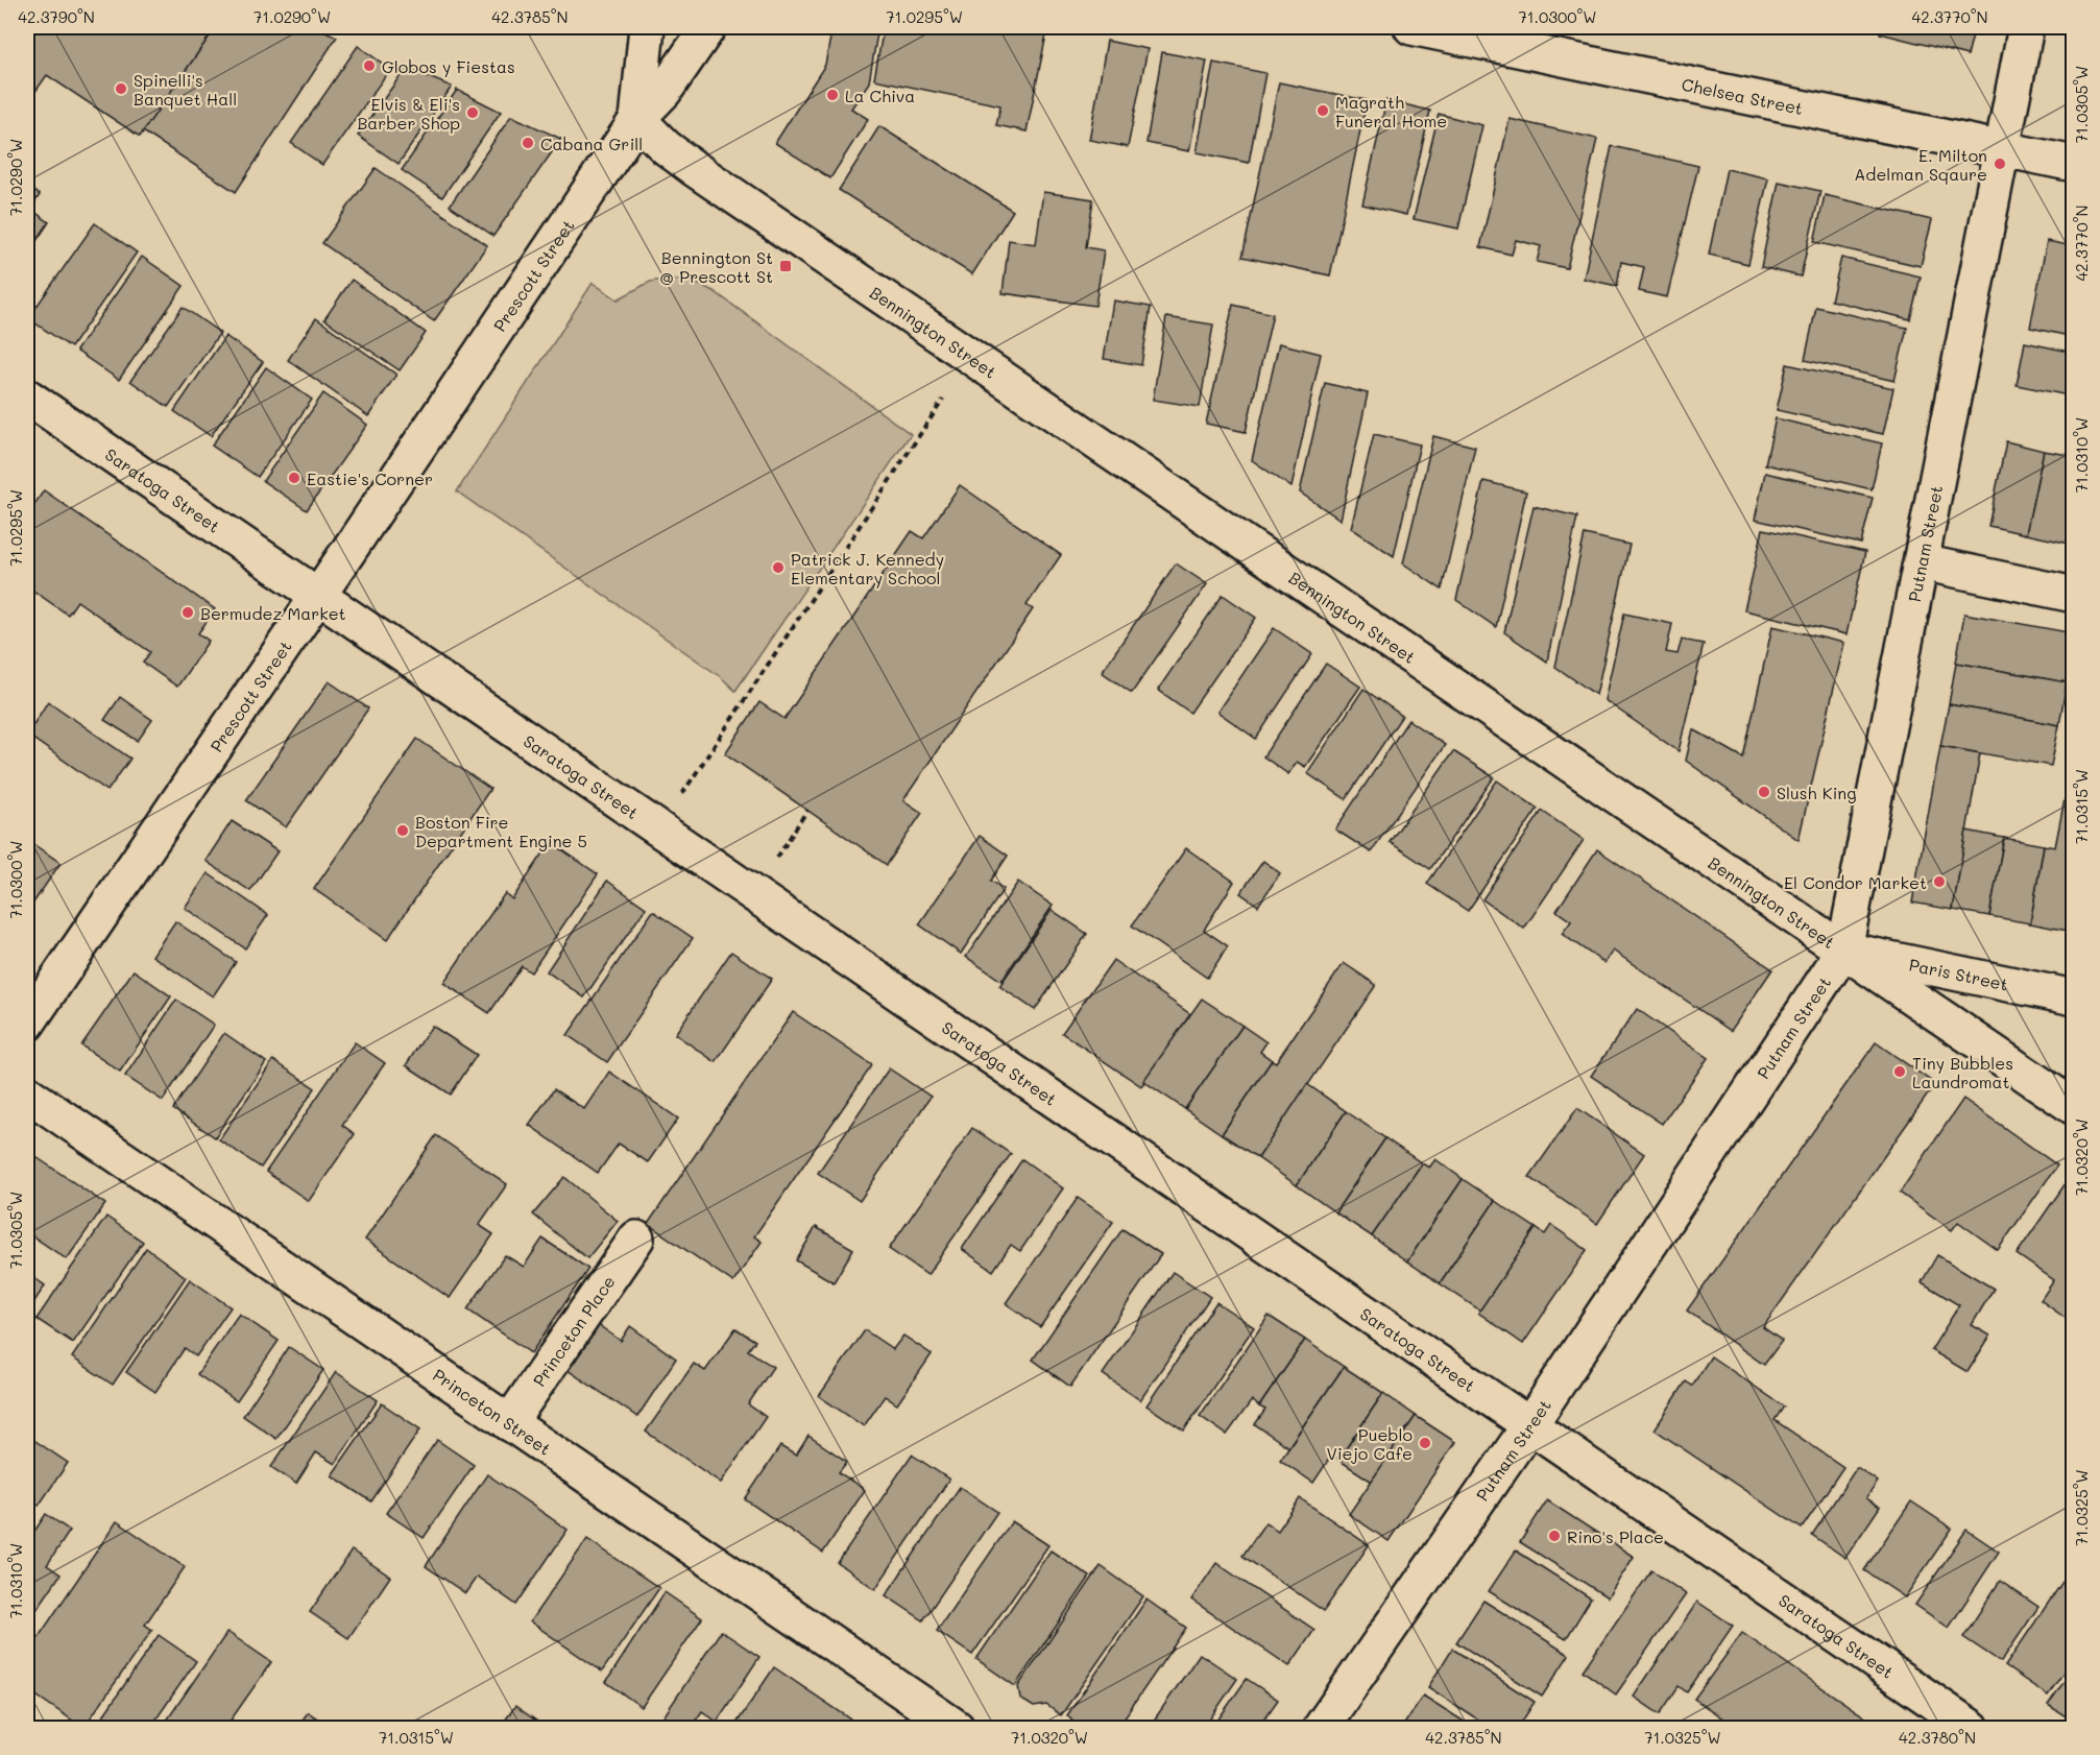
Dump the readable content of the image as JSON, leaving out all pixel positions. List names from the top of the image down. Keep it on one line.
{"streets":{"street":["Chelsea Street","Prescott Street","Bennington Street","Saratoga Street","Putnam Street","Paris Street","Princeton Place","Princeton Street"]},"crossings":[["Chelsea Street","Putnam Street"],["Prescott Street","Bennington Street"],["Prescott Street","Saratoga Street"],["Bennington Street","Putnam Street"],["Bennington Street","Paris Street"],["Saratoga Street","Putnam Street"],["Putnam Street","Paris Street"],["Princeton Place","Princeton Street"]],"places":{"other":["Globos y Fiestas","Spinelli's Banquet Hall","La Chiva","Magrath Funeral Home","Elvis & Eli's Barber Shop","Cabana Grill","E. Milton Adelman Sqaure","Eastie's Corner","Patrick J. Kennedy Elementary School","Bermudez Market","Slush King","Boston Fire Department Engine 5","El Condor Market","Tiny Bubbles Laundromat","Pueblo Viejo Cafe","Rino's Place"],"transit":["Bennington St @ Prescott St"]},"coordinates":["42.3790°N","71.0290°W","42.3785°N","71.0295°W","71.0300°W","42.3770°N","71.0305°W","71.0310°W","71.0315°W","71.0320°W","71.0325°W","42.3780°N"]}
